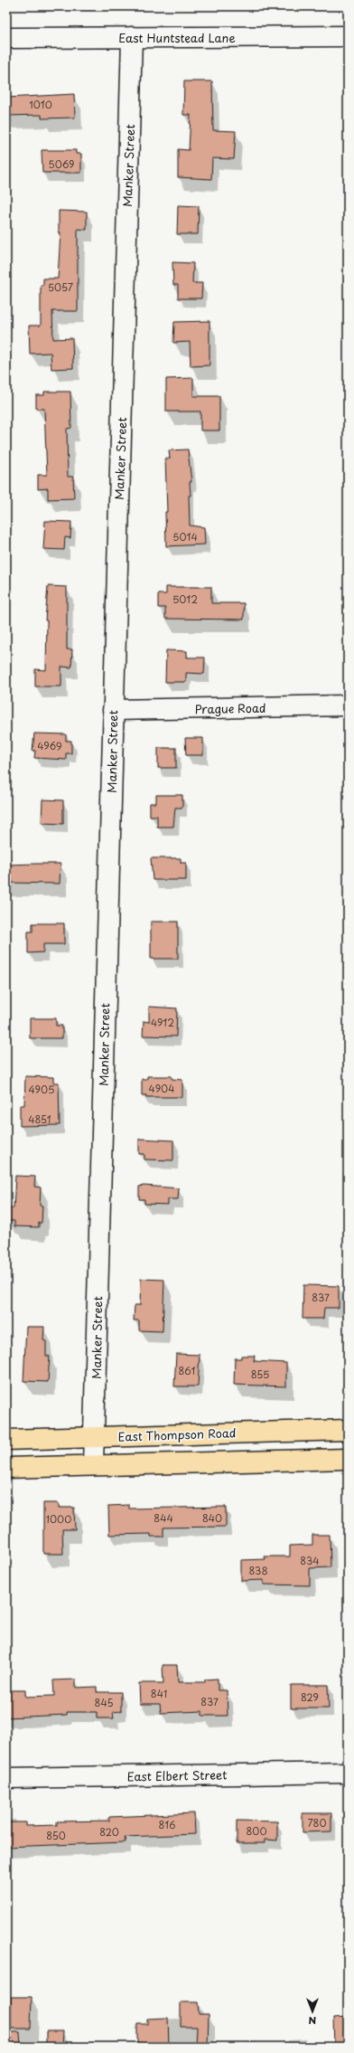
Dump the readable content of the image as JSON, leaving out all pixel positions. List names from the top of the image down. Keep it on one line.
{"streets":{"main road":["East Thompson Road"],"street":["East Huntstead Lane","Manker Street","Prague Road","East Elbert Street"]},"crossings":[["East Huntstead Lane","Manker Street"],["Manker Street","Prague Road"],["Manker Street","East Thompson Road"]],"house_numbers":["1010","5069","5057","5014","5012","4969","4912","4904","4905","4851","837","861","855","844","840","1000","834","838","841","829","837","845","780","816","800","820","850"],"north":"bottom"}
